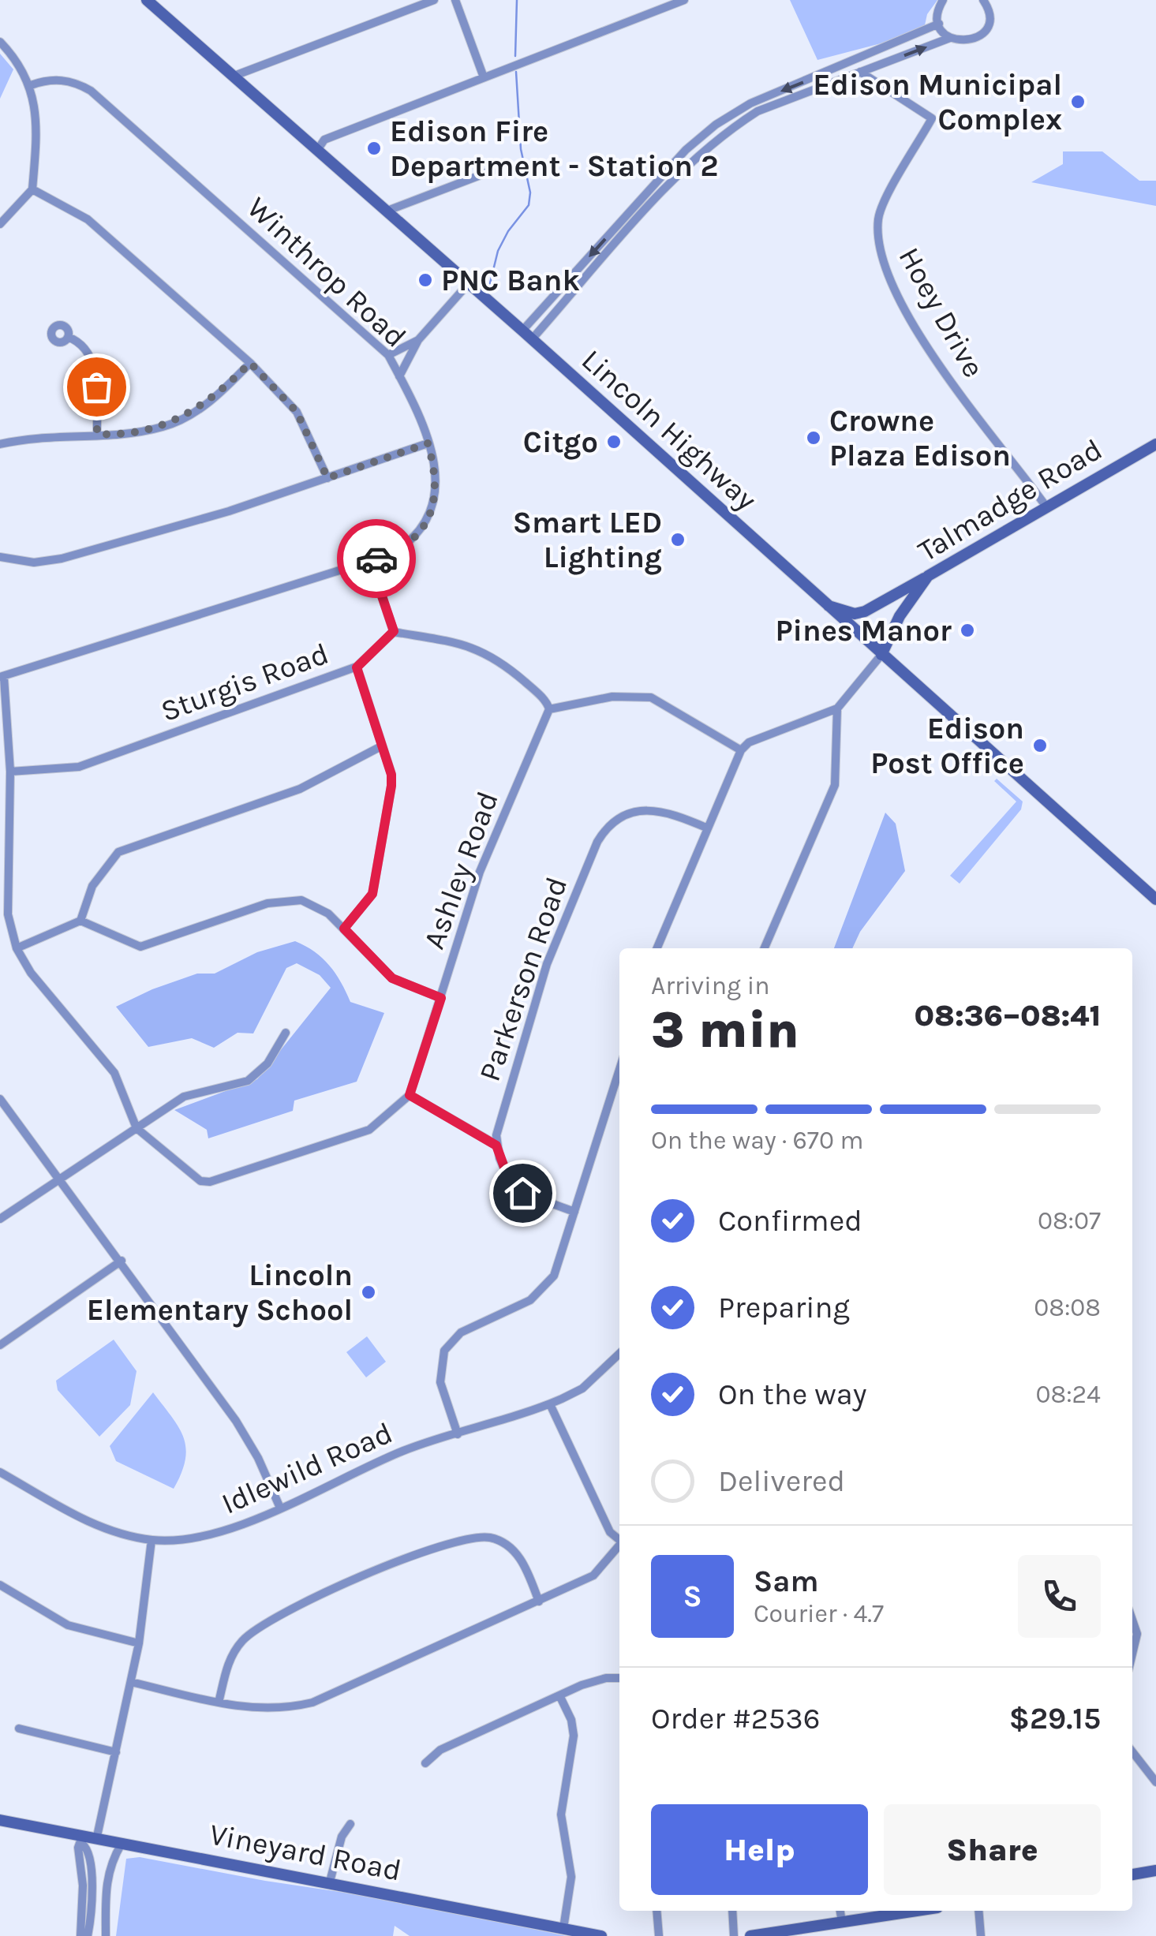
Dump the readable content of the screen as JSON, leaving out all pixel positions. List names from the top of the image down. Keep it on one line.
{"streets":{"main road":["Lincoln Highway","Talmadge Road","Vineyard Road"],"street":["Winthrop Road","Hoey Drive","Sturgis Road","Ashley Road","Parkerson Road","Idlewild Road"]},"crossings":[["Hoey Drive","Talmadge Road"],["Lincoln Highway","Talmadge Road"]],"places":["Edison Municipal Complex","Edison Fire Department - Station 2","PNC Bank","Crowne Plaza Edison","Citgo","Smart LED Lighting","Pines Manor","Edison Post Office","Lincoln Elementary School"],"page":{"heading":["3 min","Arriving in","08:36–08:41"],"panel":["Sam","Courier · 4.7","Order #2536","$29.15"],"bar":"On the way · 670 m","list":[["Confirmed","08:07"],["Preparing","08:08"],["On the way","08:24"],"Delivered"],"round":"S","buttons":["Help","Share"]}}
